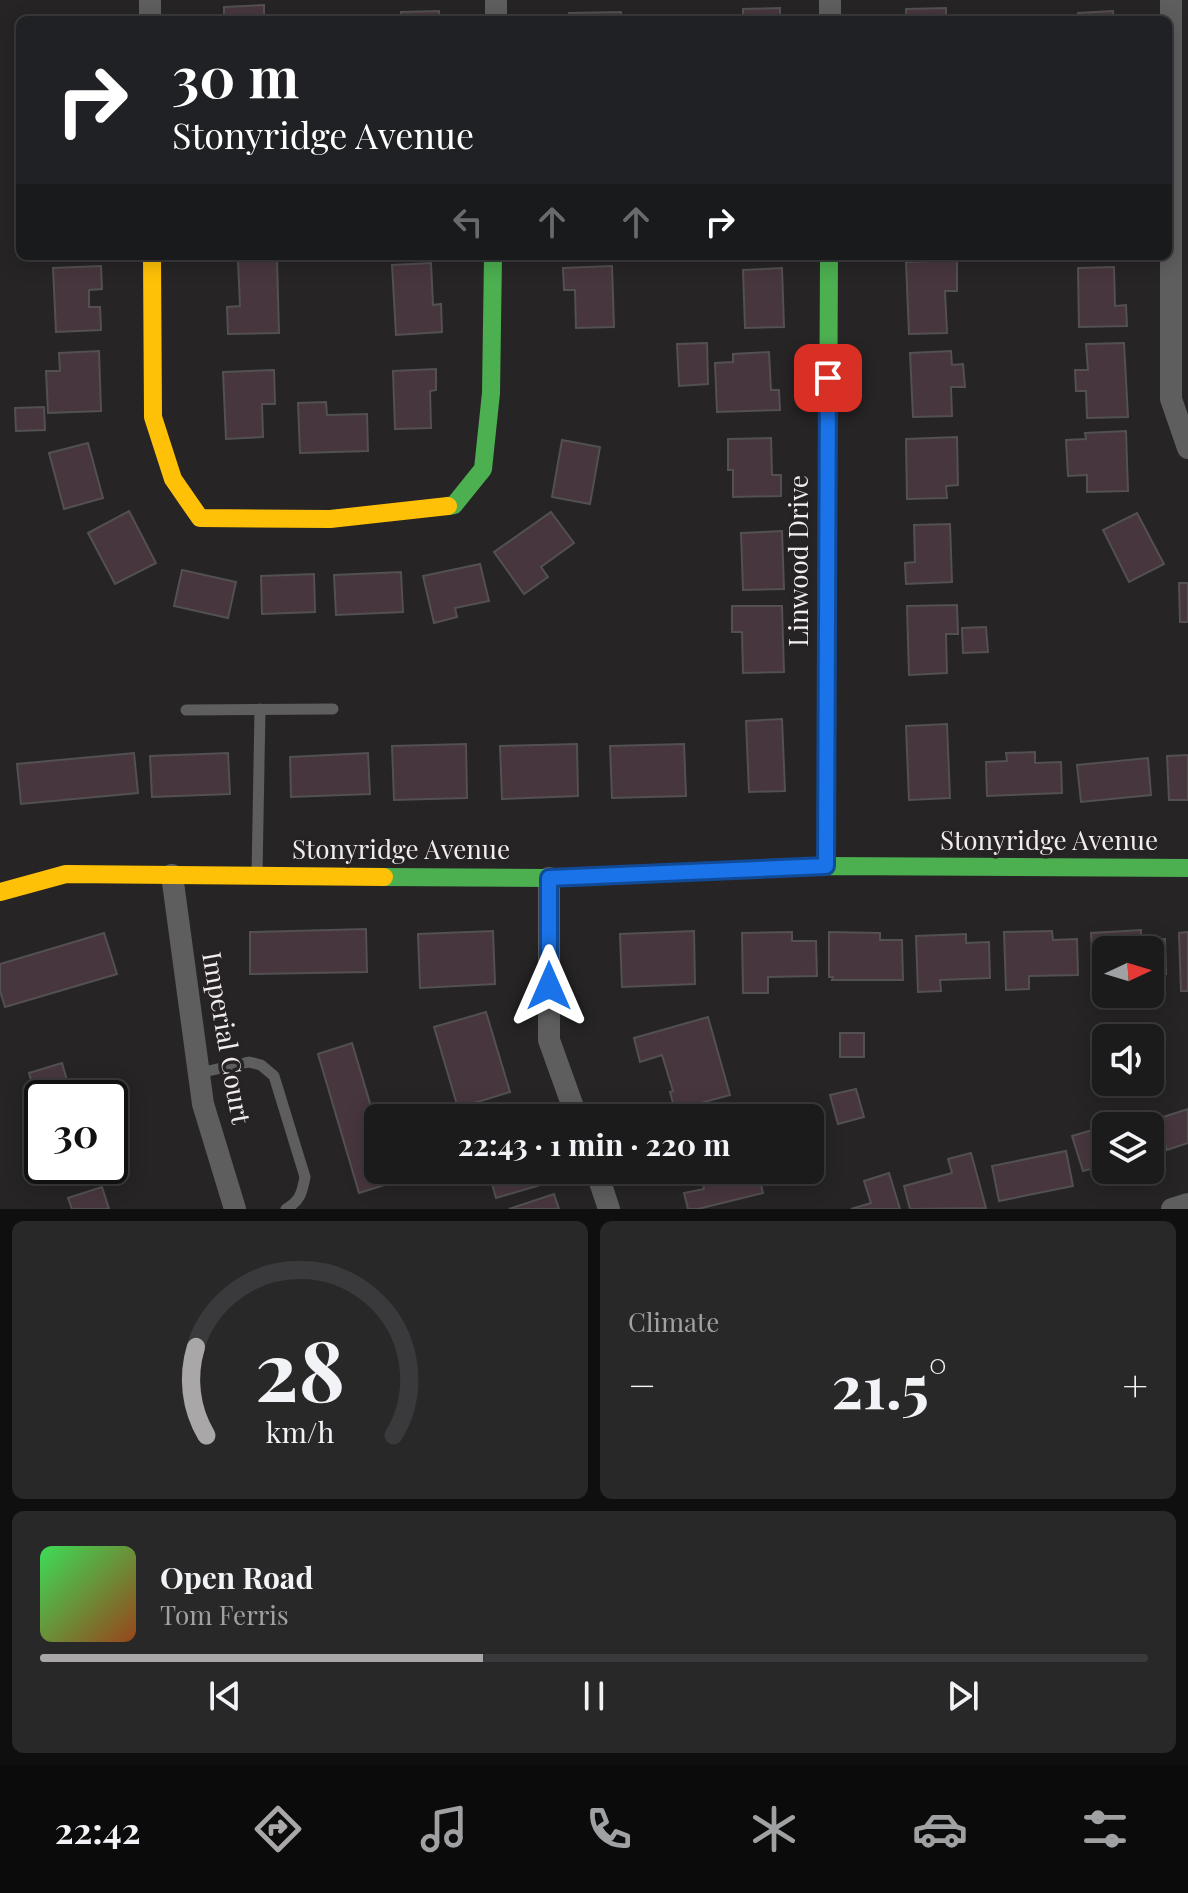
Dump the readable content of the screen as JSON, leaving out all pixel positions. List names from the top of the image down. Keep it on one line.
{"streets":{"street":["Linwood Drive","Stonyridge Avenue","Imperial Court"]},"crossings":[["Linwood Drive","Stonyridge Avenue"],["Stonyridge Avenue","Imperial Court"]],"north":"right","page":{"turn":["30 m","Stonyridge Avenue"],"limit":"30","trip":"22:43 · 1 min · 220 m","tile":"Climate","heat":["−","21.5°","+"],"song":["Open Road","Tom Ferris"],"tabs":"22:42","gauge":["28","km/h"]}}
